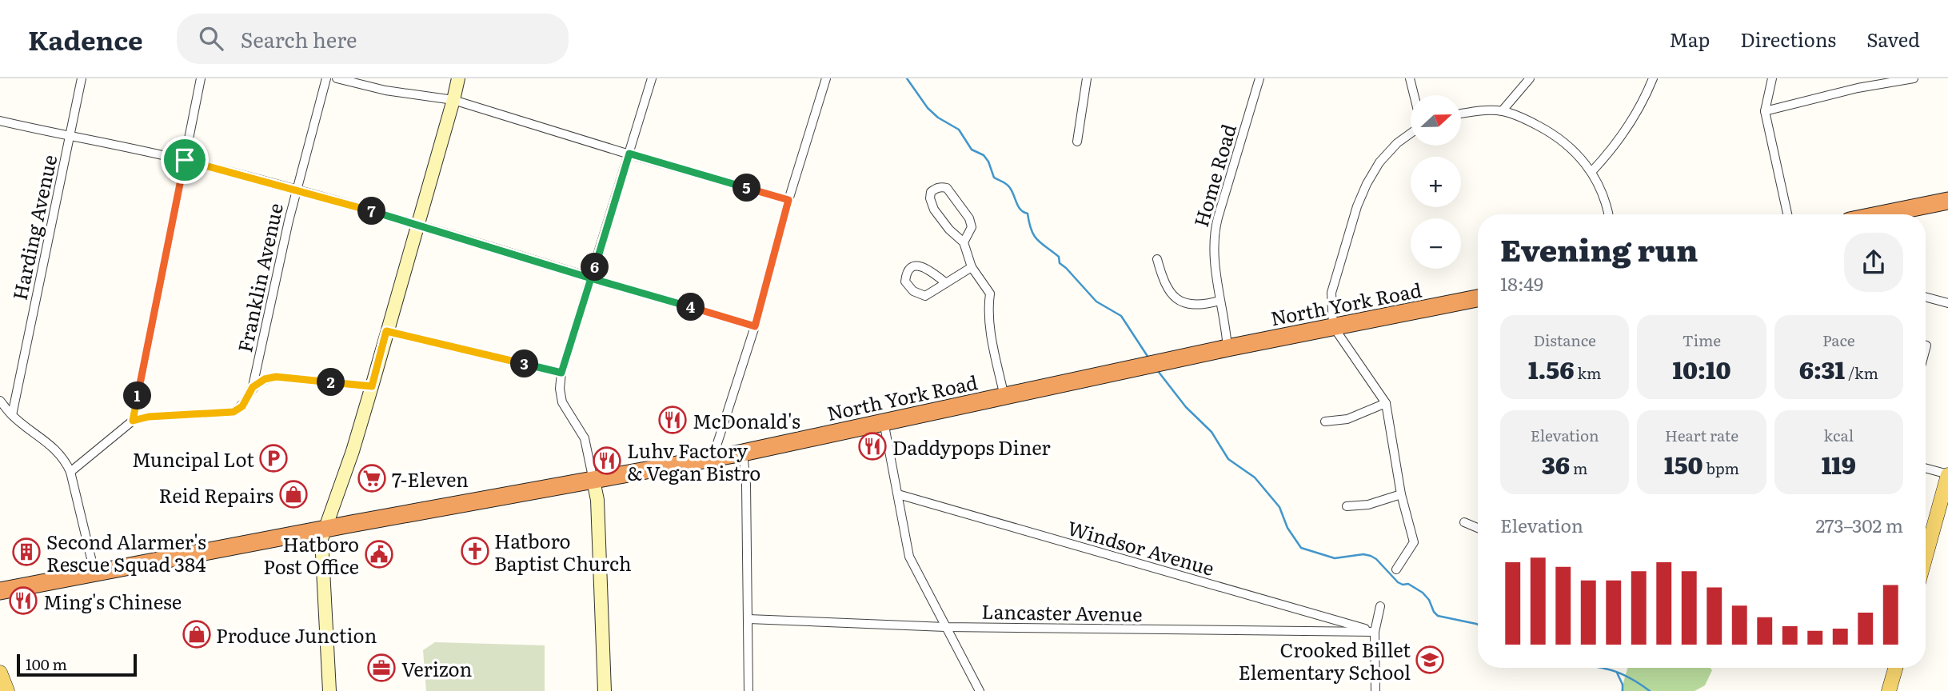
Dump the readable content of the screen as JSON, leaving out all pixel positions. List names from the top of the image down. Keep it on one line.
{"streets":{"highway":["North York Road"],"street":["Home Road","Harding Avenue","Franklin Avenue","Windsor Avenue","Lancaster Avenue"]},"crossings":[["Home Road","North York Road"],["Windsor Avenue","Lancaster Avenue"]],"places":{"restaurant":["McDonald's","Daddypops Diner","Luhv Factory & Vegan Bistro","Ming's Chinese"],"parking":["Muncipal Lot"],"supermarket":["7-Eleven"],"shop":["Reid Repairs","Produce Junction"],"church":["Hatboro Baptist Church"],"building":["Second Alarmer's Rescue Squad 384"],"public building":["Hatboro Post Office"],"school or university":["Crooked Billet Elementary School"],"office":["Verizon"]},"scale_bar":"100 m","north":"right","page":{"header":"Kadence","search":"Search here","nav":["Map","Directions","Saved"],"map_buttons":["+","−"],"pins":["5","7","6","4","3","2","1"],"heading":["Evening run","18:49"],"stats":[["Distance","1.56 km"],["Time","10:10"],["Pace","6:31 /km"],["Elevation","36 m"],["Heart rate","150 bpm"],["kcal","119"]],"chart":["Elevation","273–302 m"],"scale":"100 m"}}
